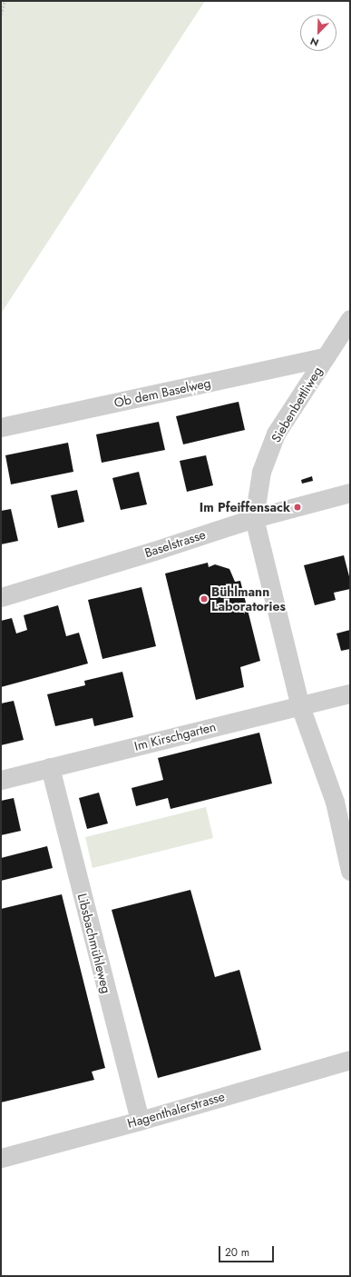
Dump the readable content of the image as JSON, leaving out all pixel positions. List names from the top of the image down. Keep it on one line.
{"streets":{"street":["Ob dem Baselweg","Siebenbettliweg","Baselstrasse","Im Kirschgarten","Libsbachmühleweg","Hagenthalerstrasse"]},"crossings":[["Ob dem Baselweg","Siebenbettliweg"],["Siebenbettliweg","Baselstrasse"],["Im Kirschgarten","Libsbachmühleweg"],["Libsbachmühleweg","Hagenthalerstrasse"]],"places":["Im Pfeiffensack","Bühlmann Laboratories"],"scale_bar":"20 m","north":"bottom left"}
